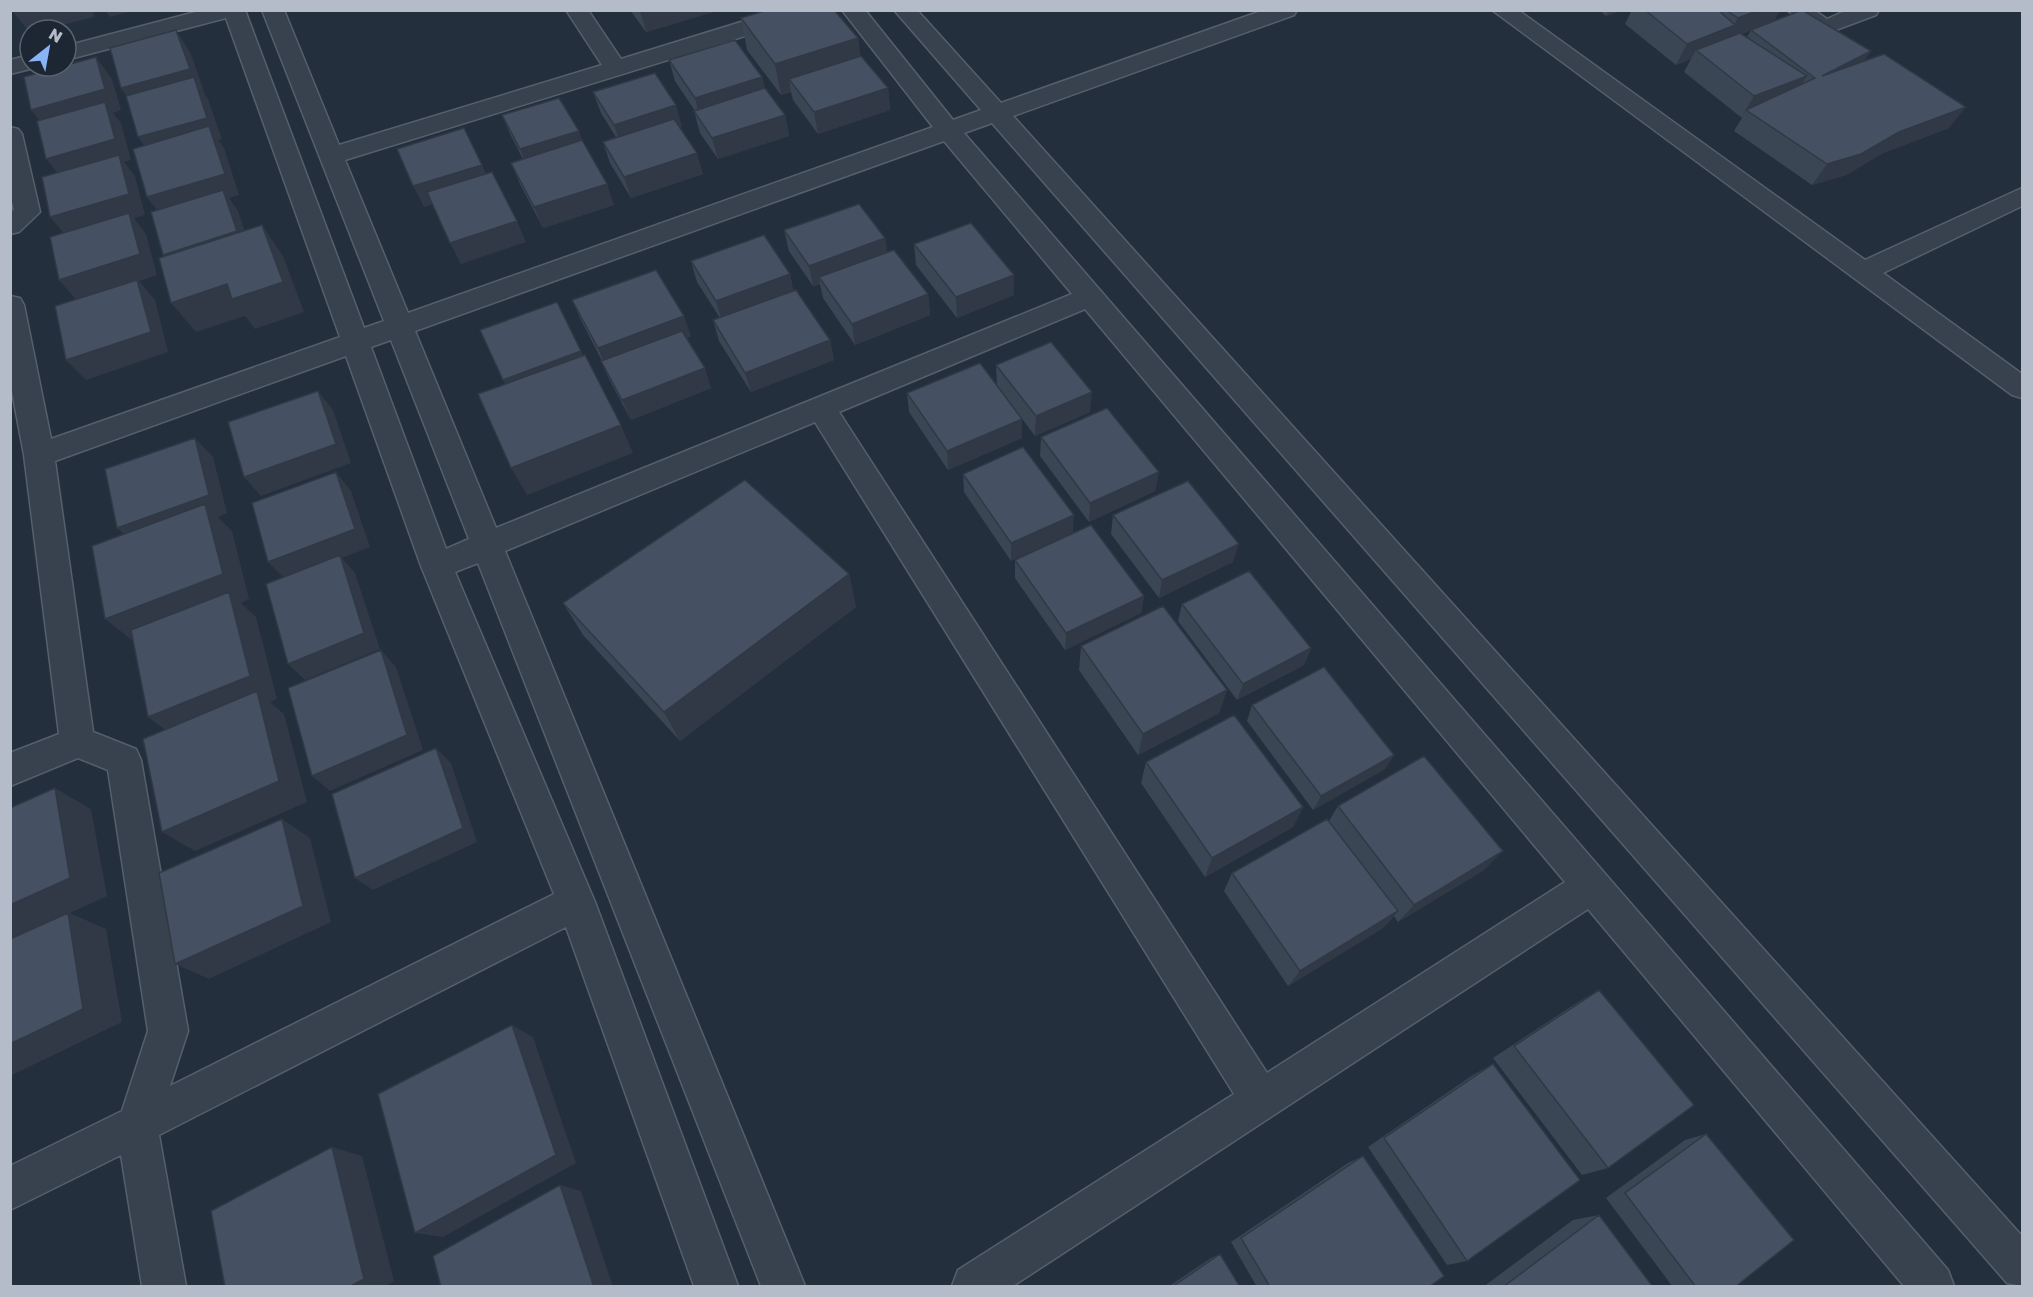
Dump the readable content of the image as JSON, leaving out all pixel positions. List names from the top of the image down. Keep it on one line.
{"north":"top right"}
